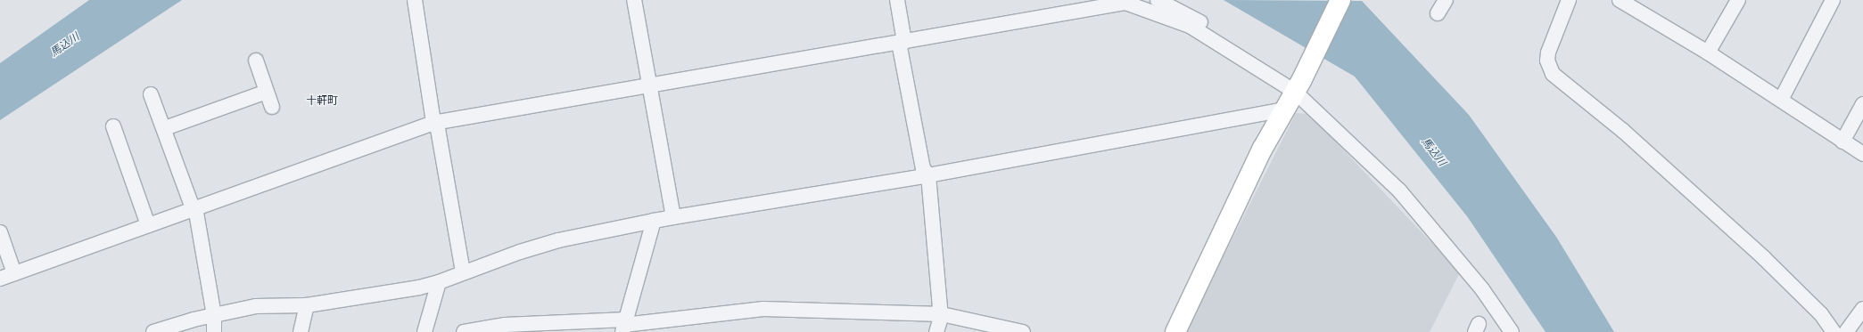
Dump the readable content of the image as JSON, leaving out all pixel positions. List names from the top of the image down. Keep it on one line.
{"districts":["十軒町"],"water":["馬込川"]}
